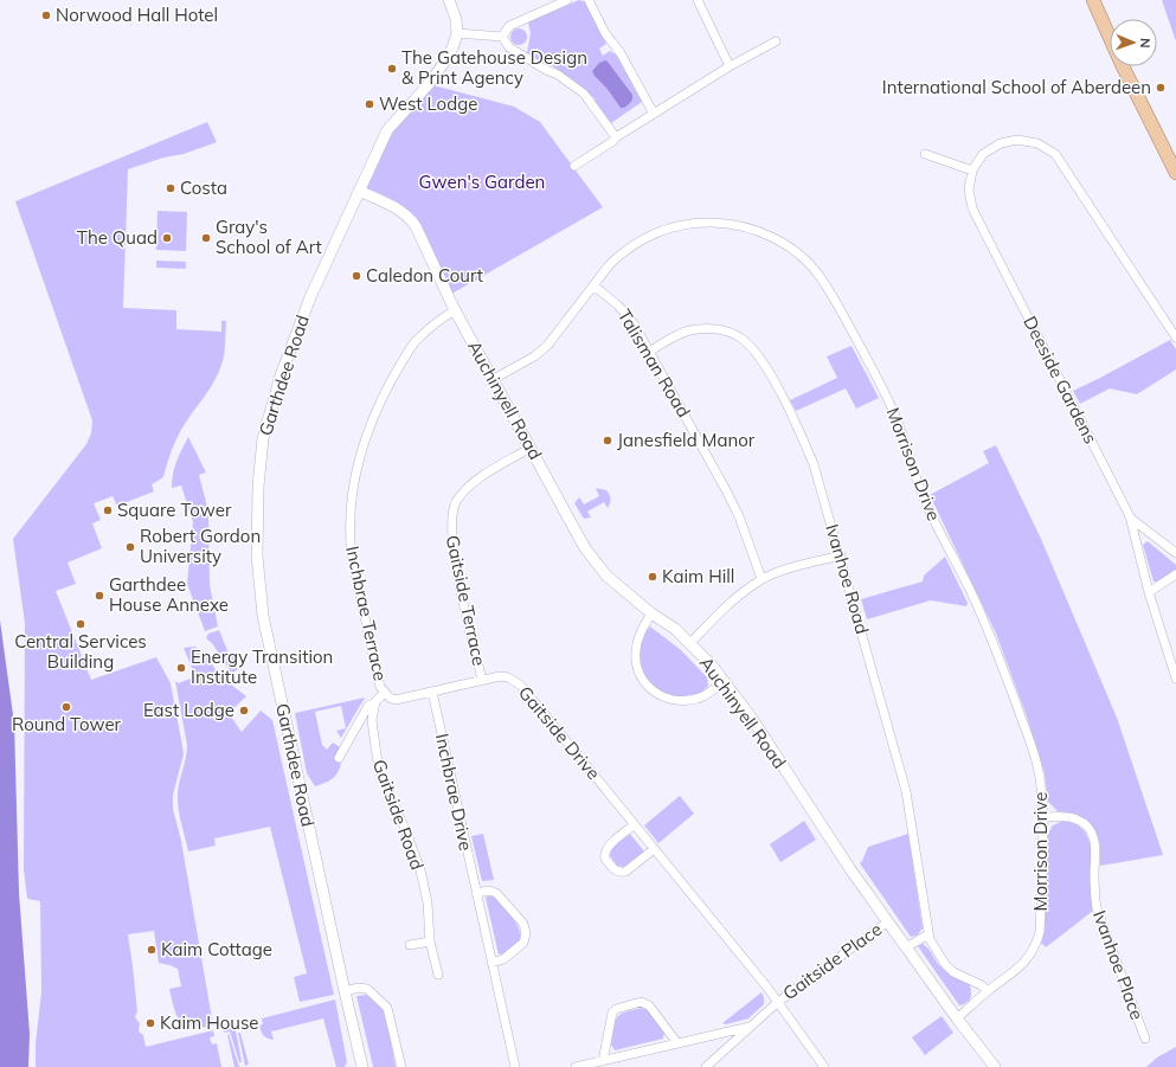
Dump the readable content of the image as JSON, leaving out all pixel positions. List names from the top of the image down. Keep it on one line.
{"streets":{"street":["Talisman Road","Garthdee Road","Deeside Gardens","Auchinyell Road","Morrison Drive","Ivanhoe Road","Gaitside Terrace","Inchbrae Terrace","Gaitside Drive","Inchbrae Drive","Gaitside Road","Gaitside Place","Ivanhoe Place"]},"crossings":[["Talisman Road","Morrison Drive"],["Talisman Road","Ivanhoe Road"],["Garthdee Road","Auchinyell Road"],["Auchinyell Road","Morrison Drive"],["Auchinyell Road","Gaitside Terrace"],["Auchinyell Road","Inchbrae Terrace"],["Auchinyell Road","Gaitside Place"],["Morrison Drive","Ivanhoe Road"],["Morrison Drive","Ivanhoe Place"],["Gaitside Terrace","Gaitside Drive"],["Inchbrae Terrace","Gaitside Drive"],["Gaitside Drive","Inchbrae Drive"],["Gaitside Drive","Gaitside Place"]],"parks":["Gwen's Garden"],"places":["Norwood Hall Hotel","The Gatehouse Design & Print Agency","International School of Aberdeen","West Lodge","Costa","The Quad","Gray's School of Art","Caledon Court","Janesfield Manor","Square Tower","Robert Gordon University","Kaim Hill","Garthdee House Annexe","Central Services Building","Energy Transition Institute","Round Tower","East Lodge","Kaim Cottage","Kaim House"],"north":"right"}
